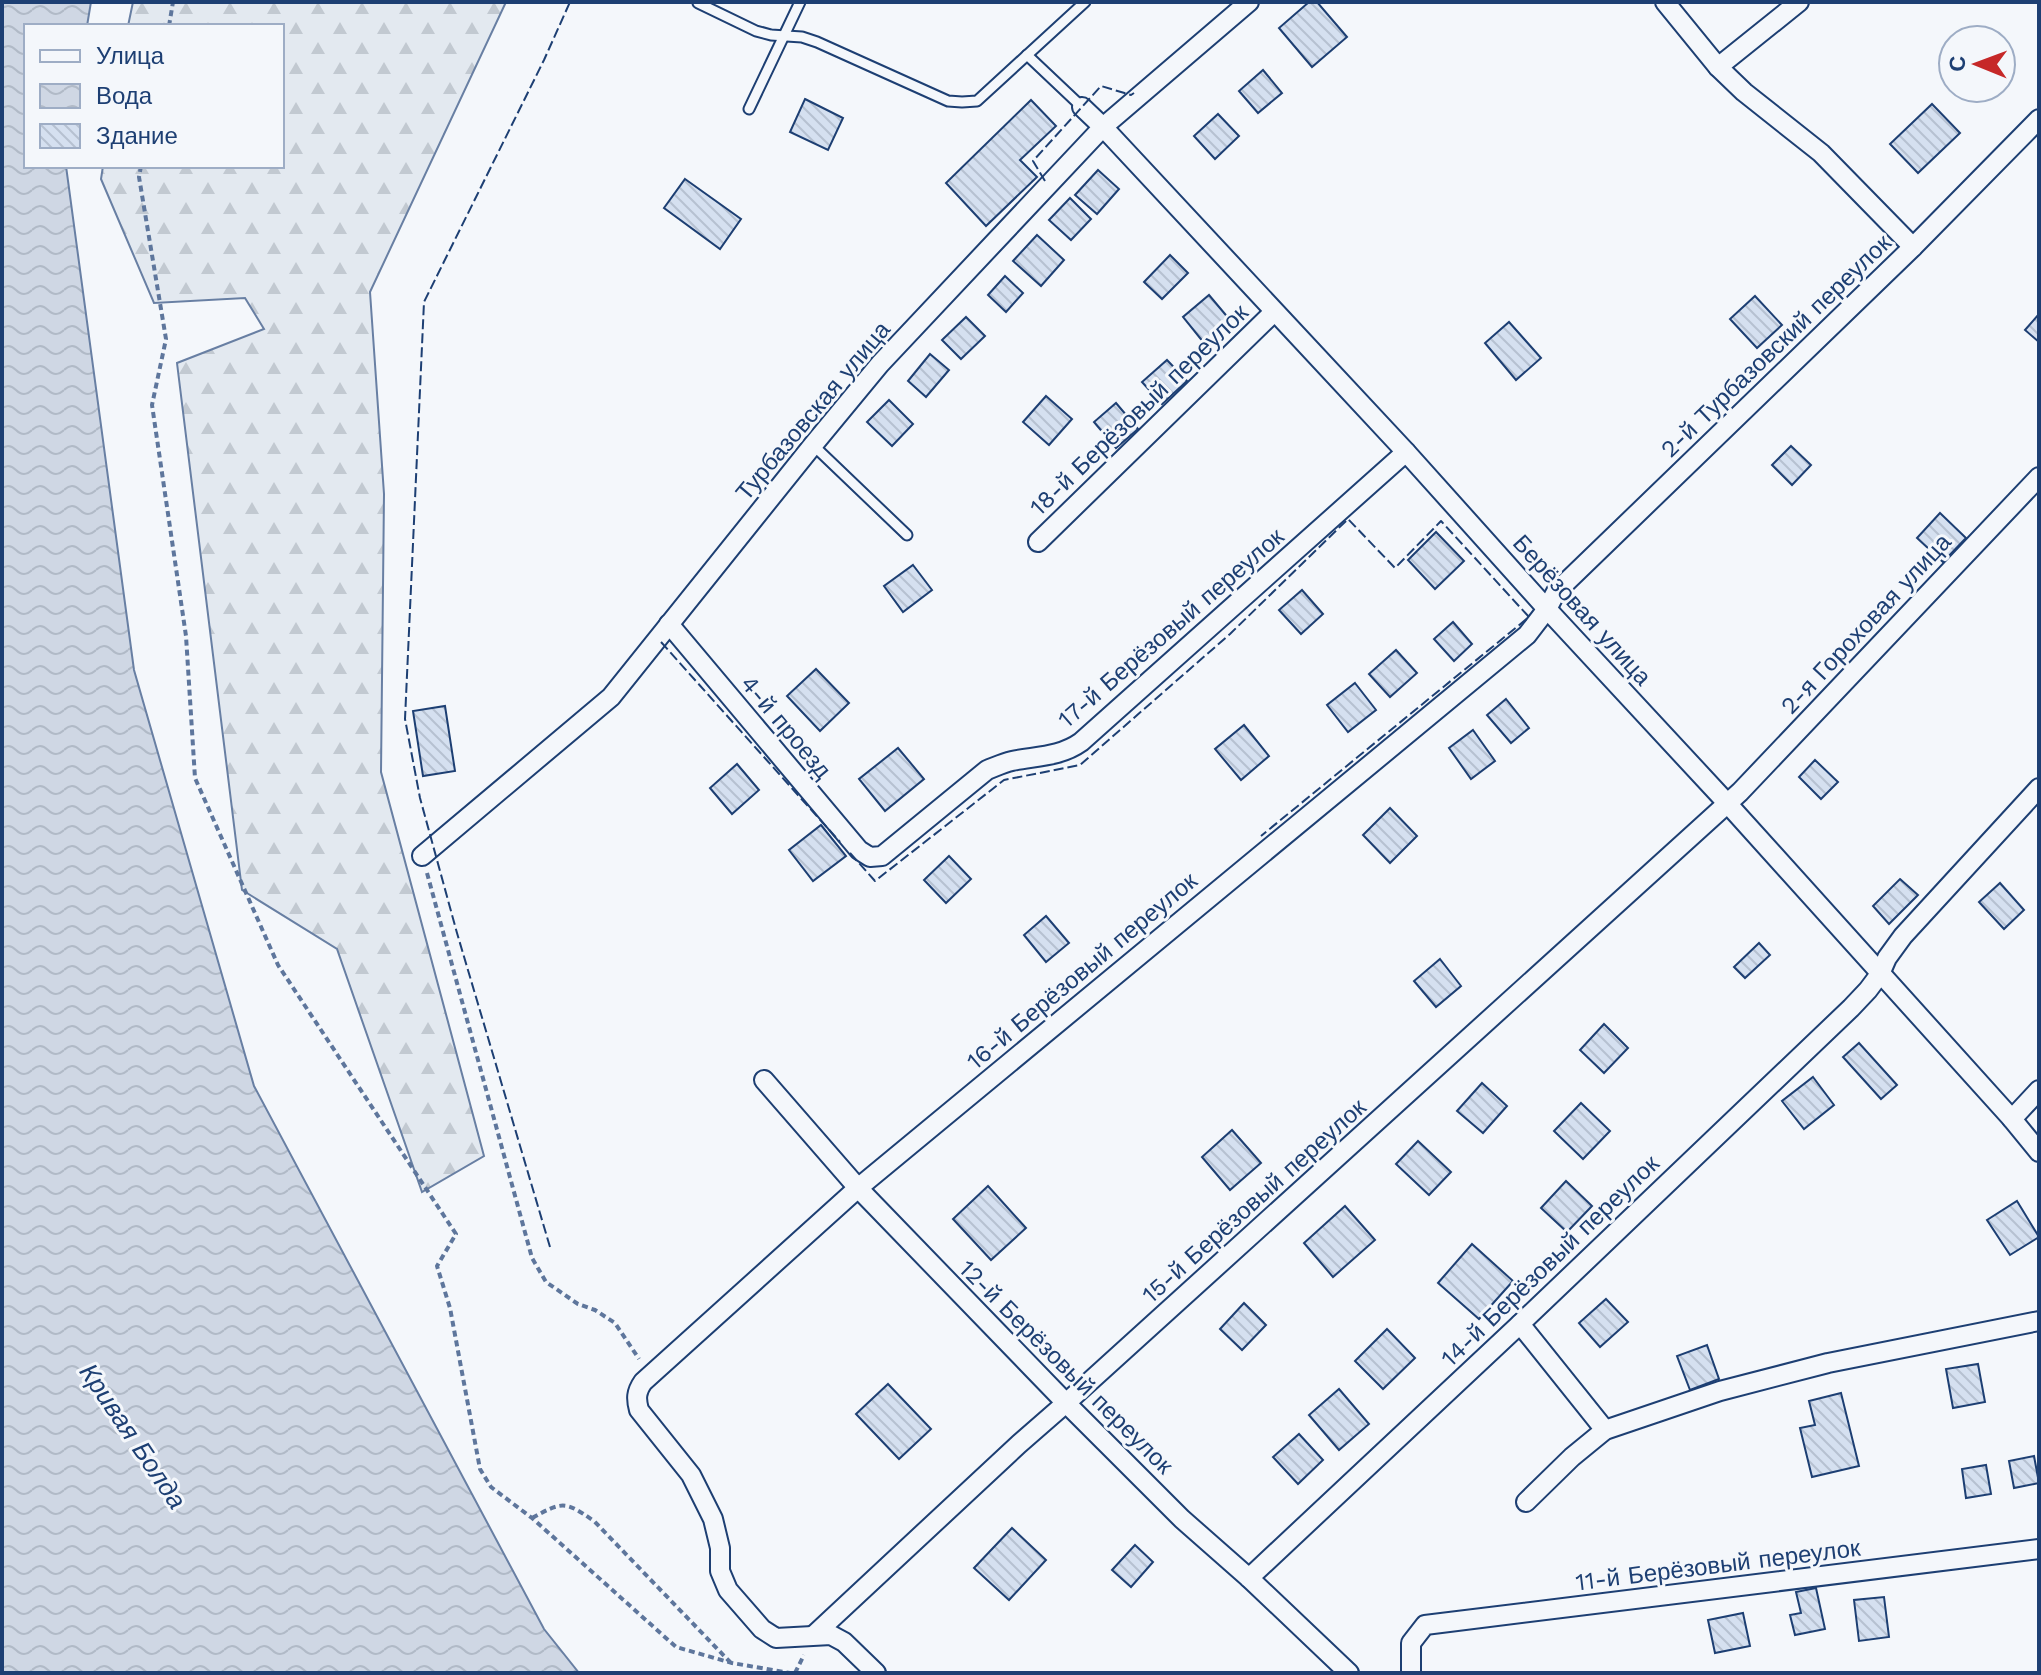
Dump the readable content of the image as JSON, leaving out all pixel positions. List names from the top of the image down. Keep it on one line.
{"streets":{"street":["2-й Турбазовский переулок","18-й Берёзовый переулок","Турбазовская улица","Берёзовая улица","2-я Гороховая улица","17-й Берёзовый переулок","4-й проезд","16-й Берёзовый переулок","15-й Берёзовый переулок","14-й Берёзовый переулок","12-й Берёзовый переулок","11-й Берёзовый переулок"]},"crossings":[["2-й Турбазовский переулок","Берёзовая улица"],["2-й Турбазовский переулок","16-й Берёзовый переулок"],["18-й Берёзовый переулок","Берёзовая улица"],["Турбазовская улица","Берёзовая улица"],["Турбазовская улица","4-й проезд"],["Берёзовая улица","2-я Гороховая улица"],["Берёзовая улица","17-й Берёзовый переулок"],["Берёзовая улица","16-й Берёзовый переулок"],["Берёзовая улица","15-й Берёзовый переулок"],["Берёзовая улица","14-й Берёзовый переулок"],["2-я Гороховая улица","15-й Берёзовый переулок"],["17-й Берёзовый переулок","4-й проезд"],["16-й Берёзовый переулок","12-й Берёзовый переулок"],["15-й Берёзовый переулок","12-й Берёзовый переулок"],["14-й Берёзовый переулок","12-й Берёзовый переулок"]],"water":["Кривая Болда"],"legend":["Улица","Вода","Здание"],"north":"left"}
